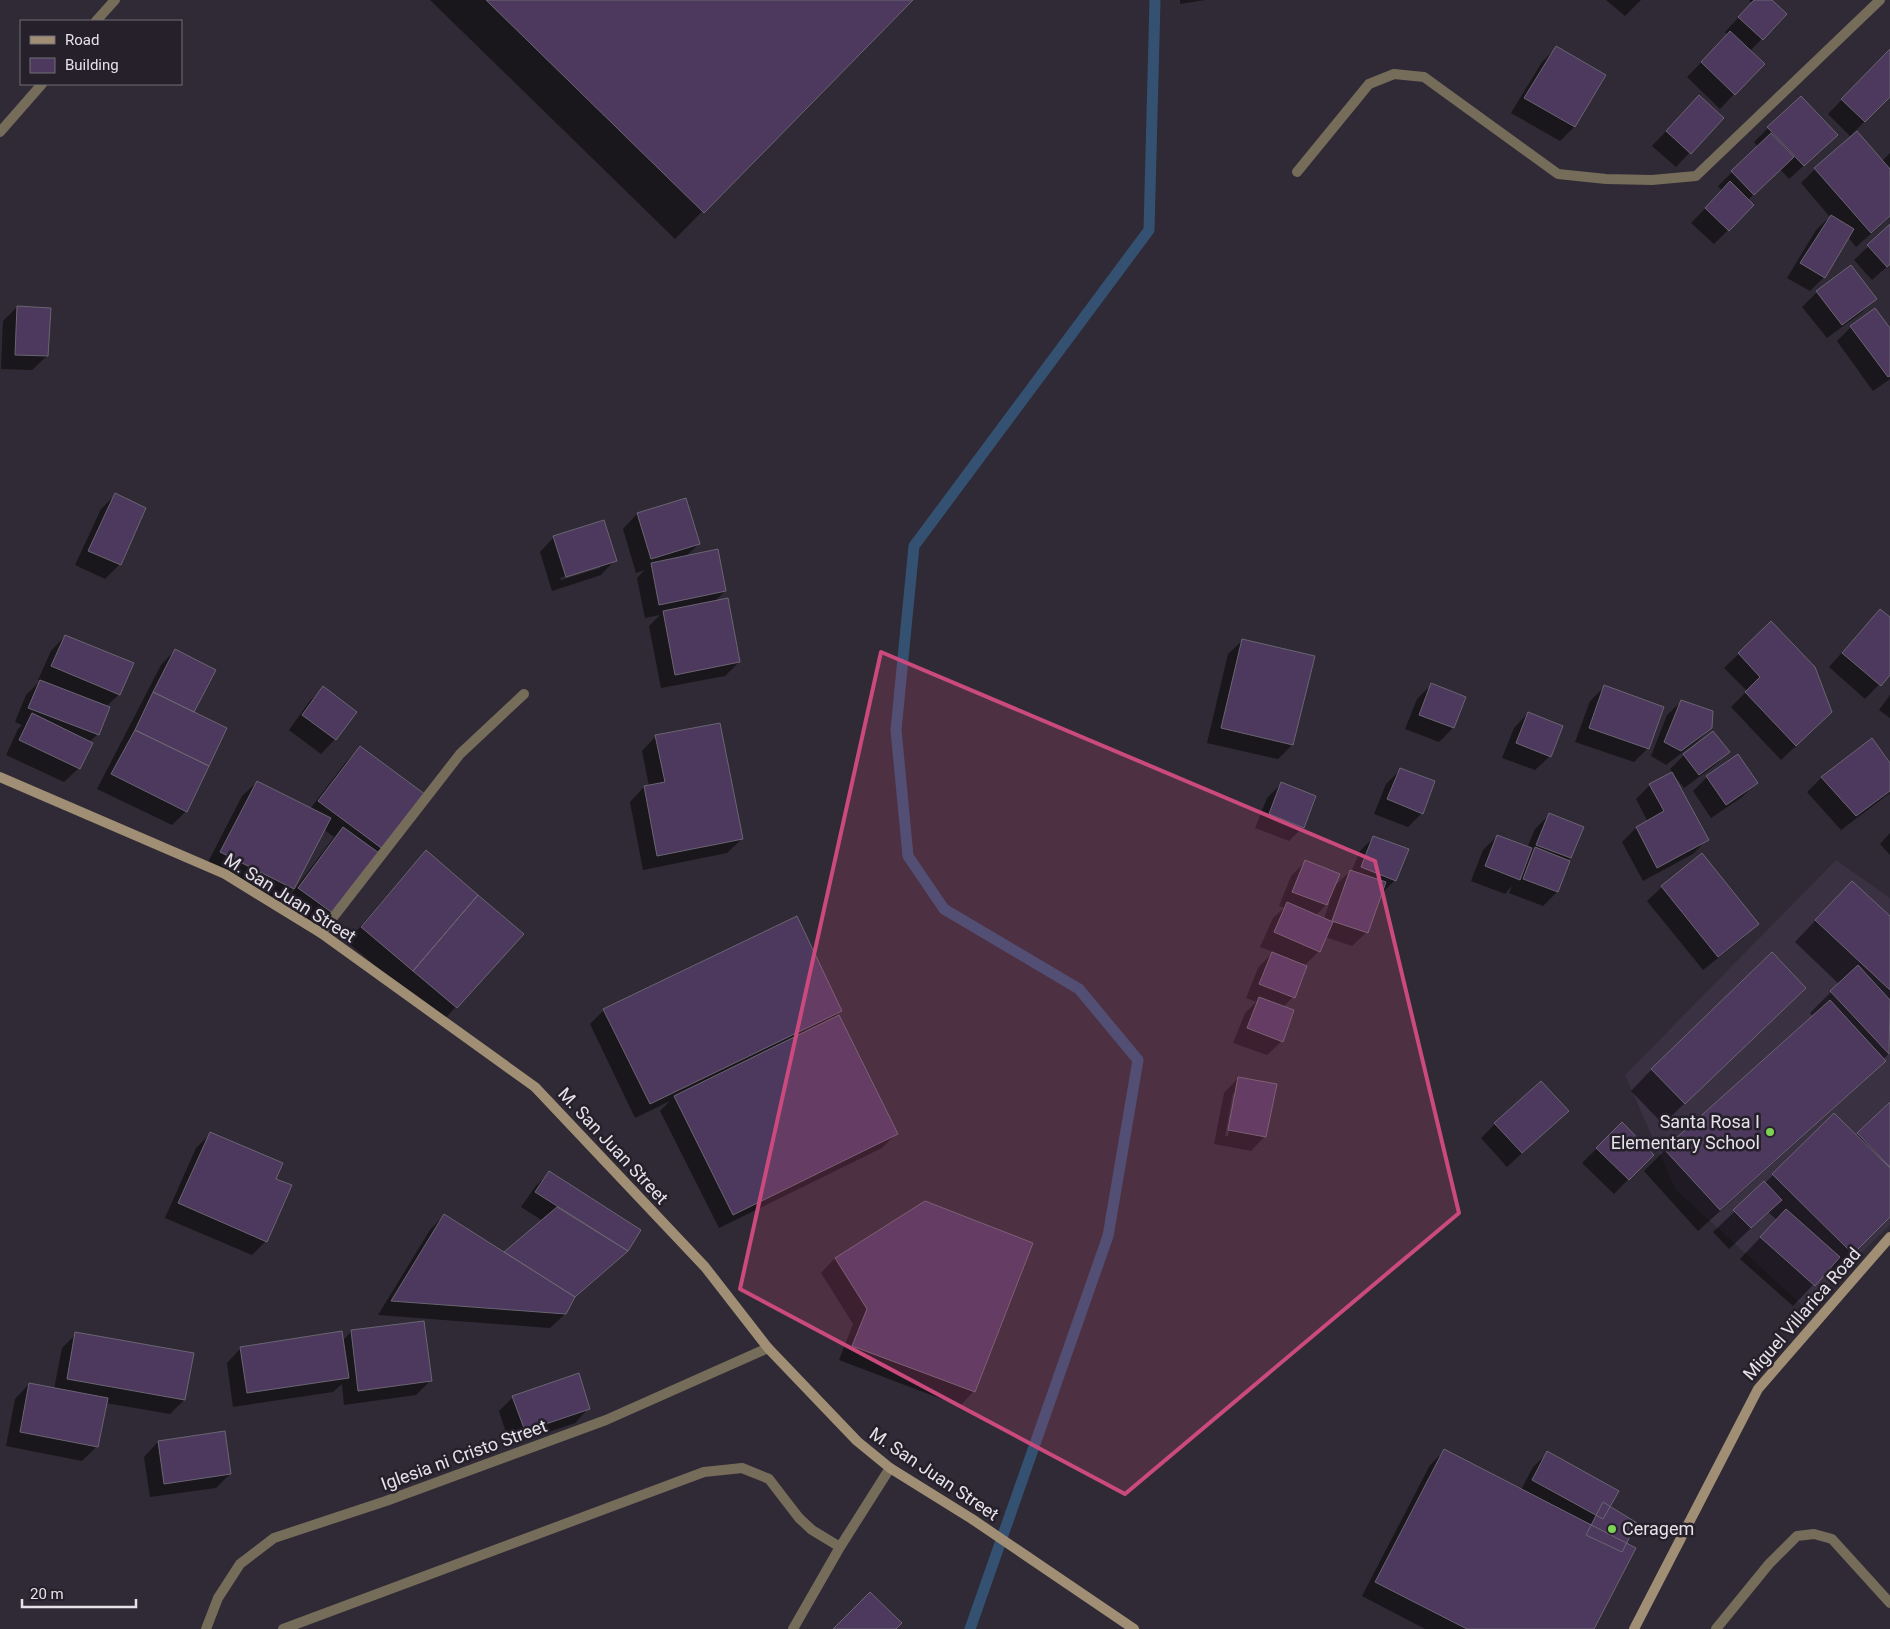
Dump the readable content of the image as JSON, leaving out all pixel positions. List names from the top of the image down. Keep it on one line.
{"streets":{"street":["M. San Juan Street","Miguel Villarica Road","Iglesia ni Cristo Street"]},"crossings":[["M. San Juan Street","Iglesia ni Cristo Street"]],"places":["Santa Rosa I Elementary School","Ceragem"],"legend":["Road","Building"],"scale_bar":"20 m"}
